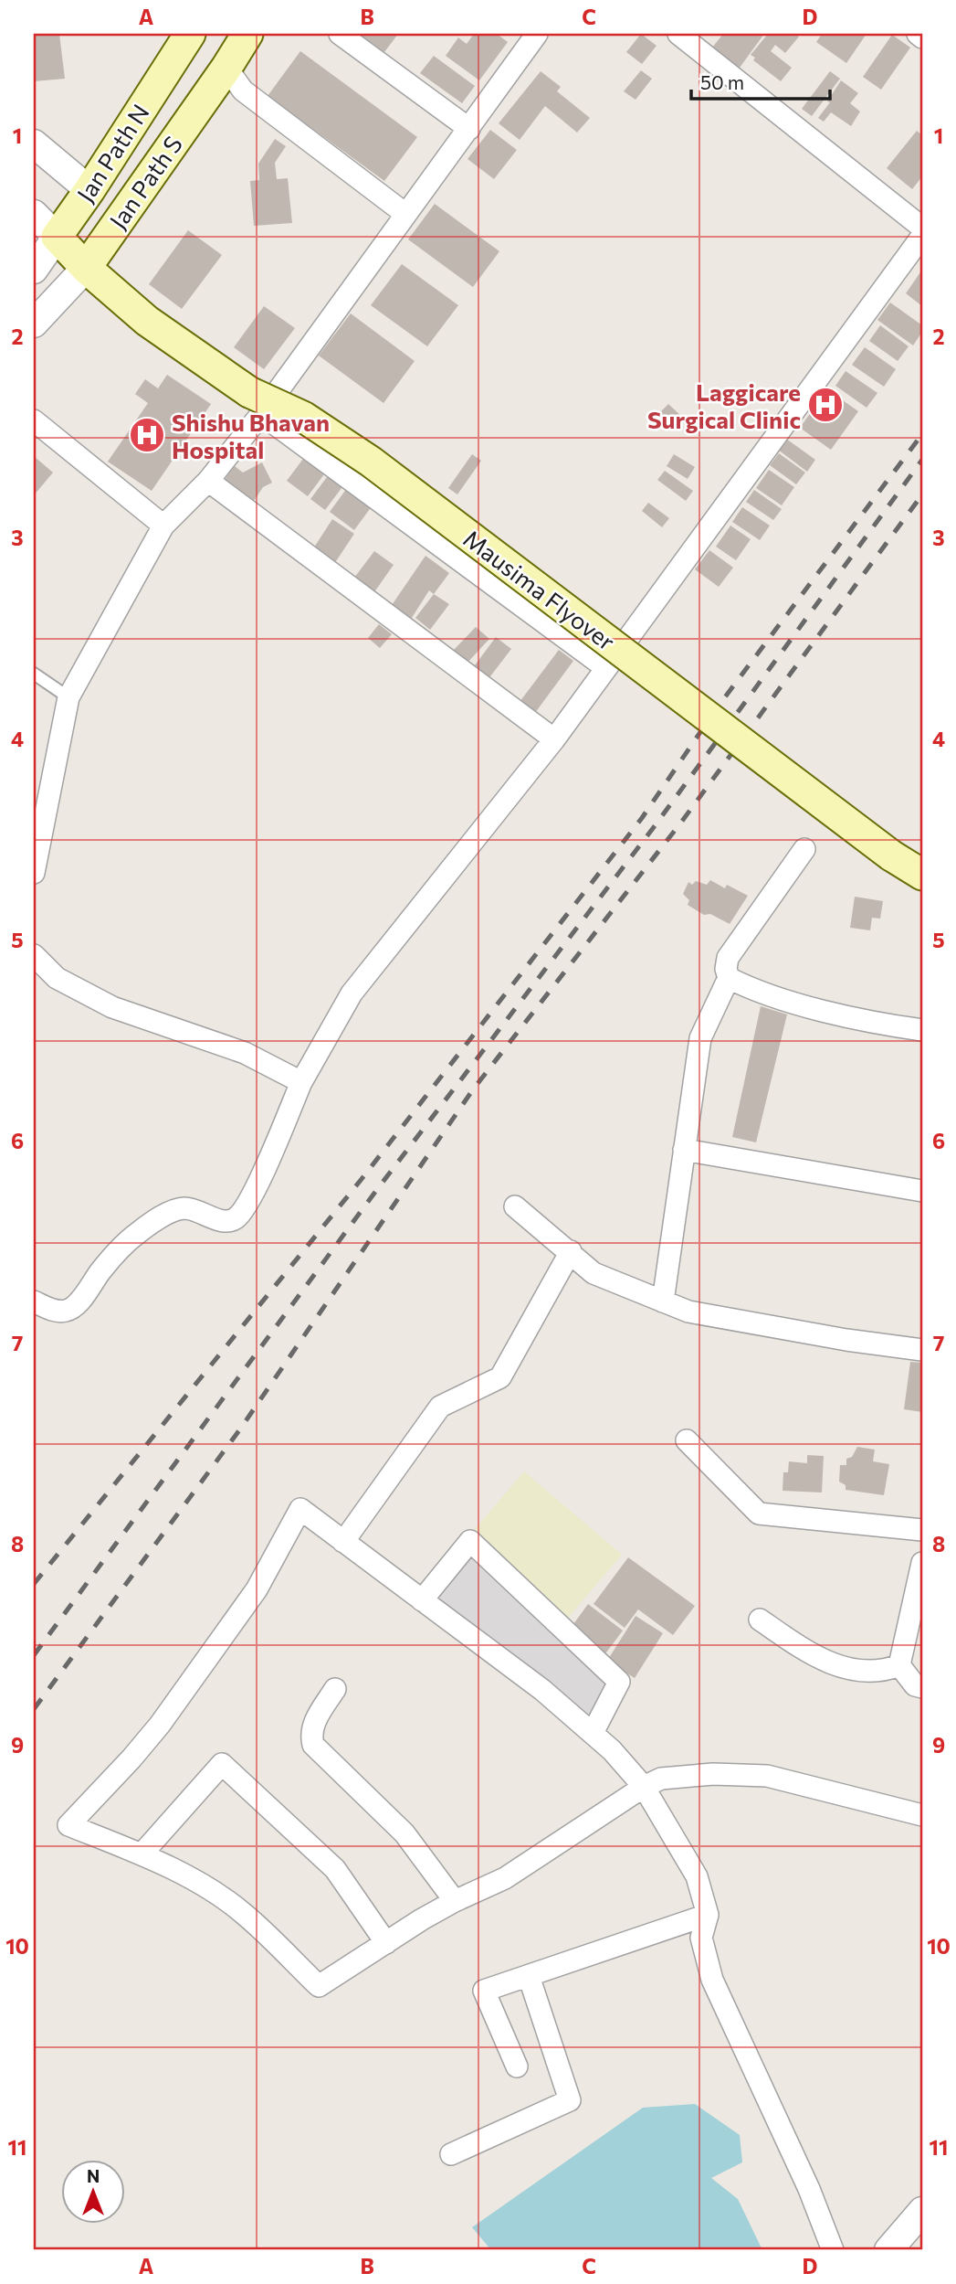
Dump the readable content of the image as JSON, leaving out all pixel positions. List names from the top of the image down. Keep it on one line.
{"streets":{"main road":["Jan Path N","Jan Path S","Mausima Flyover"]},"crossings":[["Jan Path N","Mausima Flyover"],["Jan Path S","Mausima Flyover"]],"places":{"hospital":["Laggicare Surgical Clinic","Shishu Bhavan Hospital"]},"scale_bar":"50 m","north":"top","grid":{"columns":["A","B","C","D"],"rows":["1","2","3","4","5","6","7","8","9","10","11"]}}
